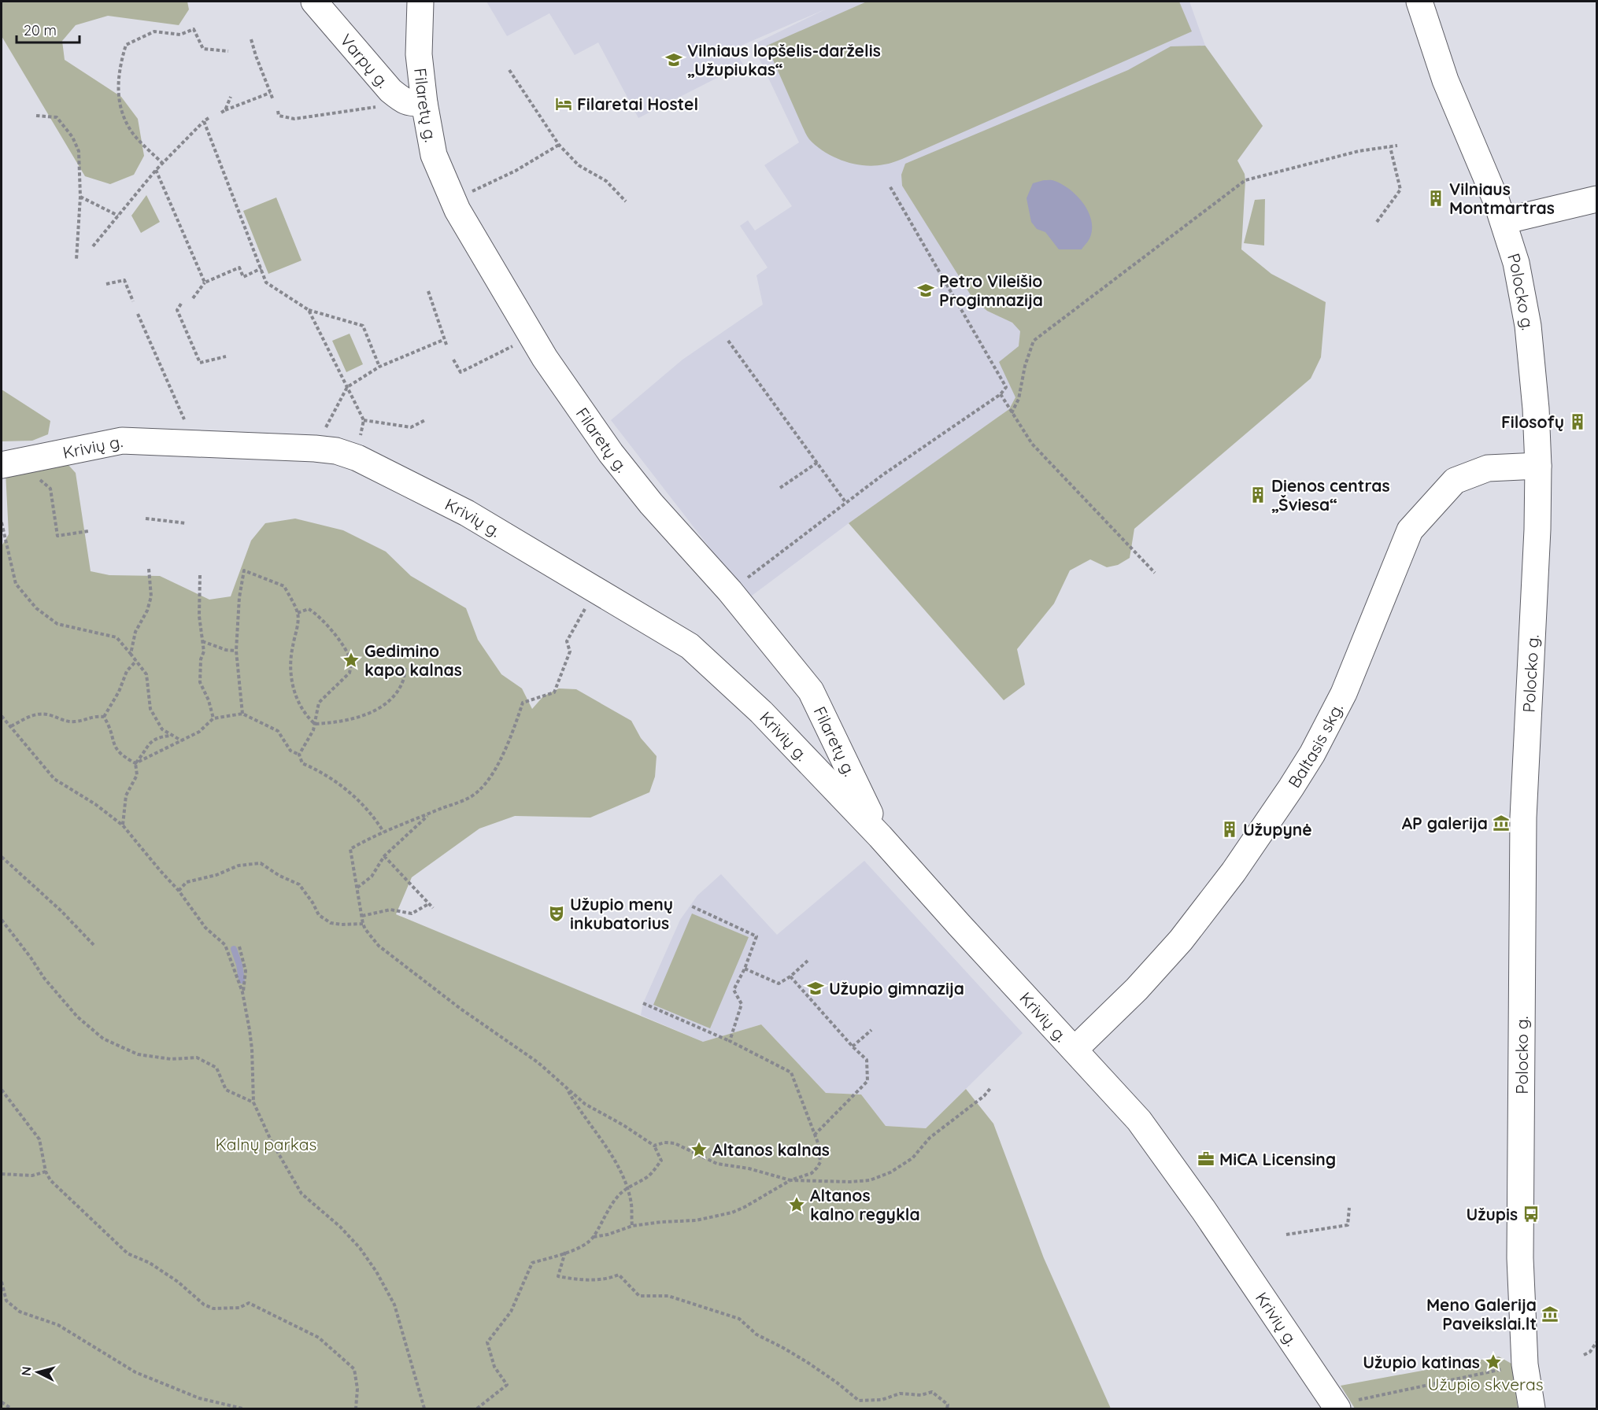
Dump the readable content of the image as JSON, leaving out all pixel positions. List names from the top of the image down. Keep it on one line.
{"streets":{"street":["Varpų g.","Filaretų g.","Polocko g.","Krivių g.","Baltasis skg."]},"crossings":[["Varpų g.","Filaretų g."],["Filaretų g.","Krivių g."],["Polocko g.","Baltasis skg."],["Krivių g.","Baltasis skg."]],"parks":["Kalnų parkas","Užupio skveras"],"places":{"school or university":["Vilniaus lopšelis-darželis „Užupiukas“","Petro Vileišio Progimnazija","Užupio gimnazija"],"hotel":["Filaretai Hostel"],"building":["Vilniaus Montmartras","Filosofų","Dienos centras „Šviesa“","Užupynė"],"place":["Gedimino kapo kalnas","Altanos kalnas","Altanos kalno regykla","Užupio katinas"],"museum":["AP galerija","Meno Galerija Paveikslai.lt"],"theatre":["Užupio menų inkubatorius"],"office":["MiCA Licensing"],"bus stop":["Užupis"]},"scale_bar":"20 m","north":"left"}
